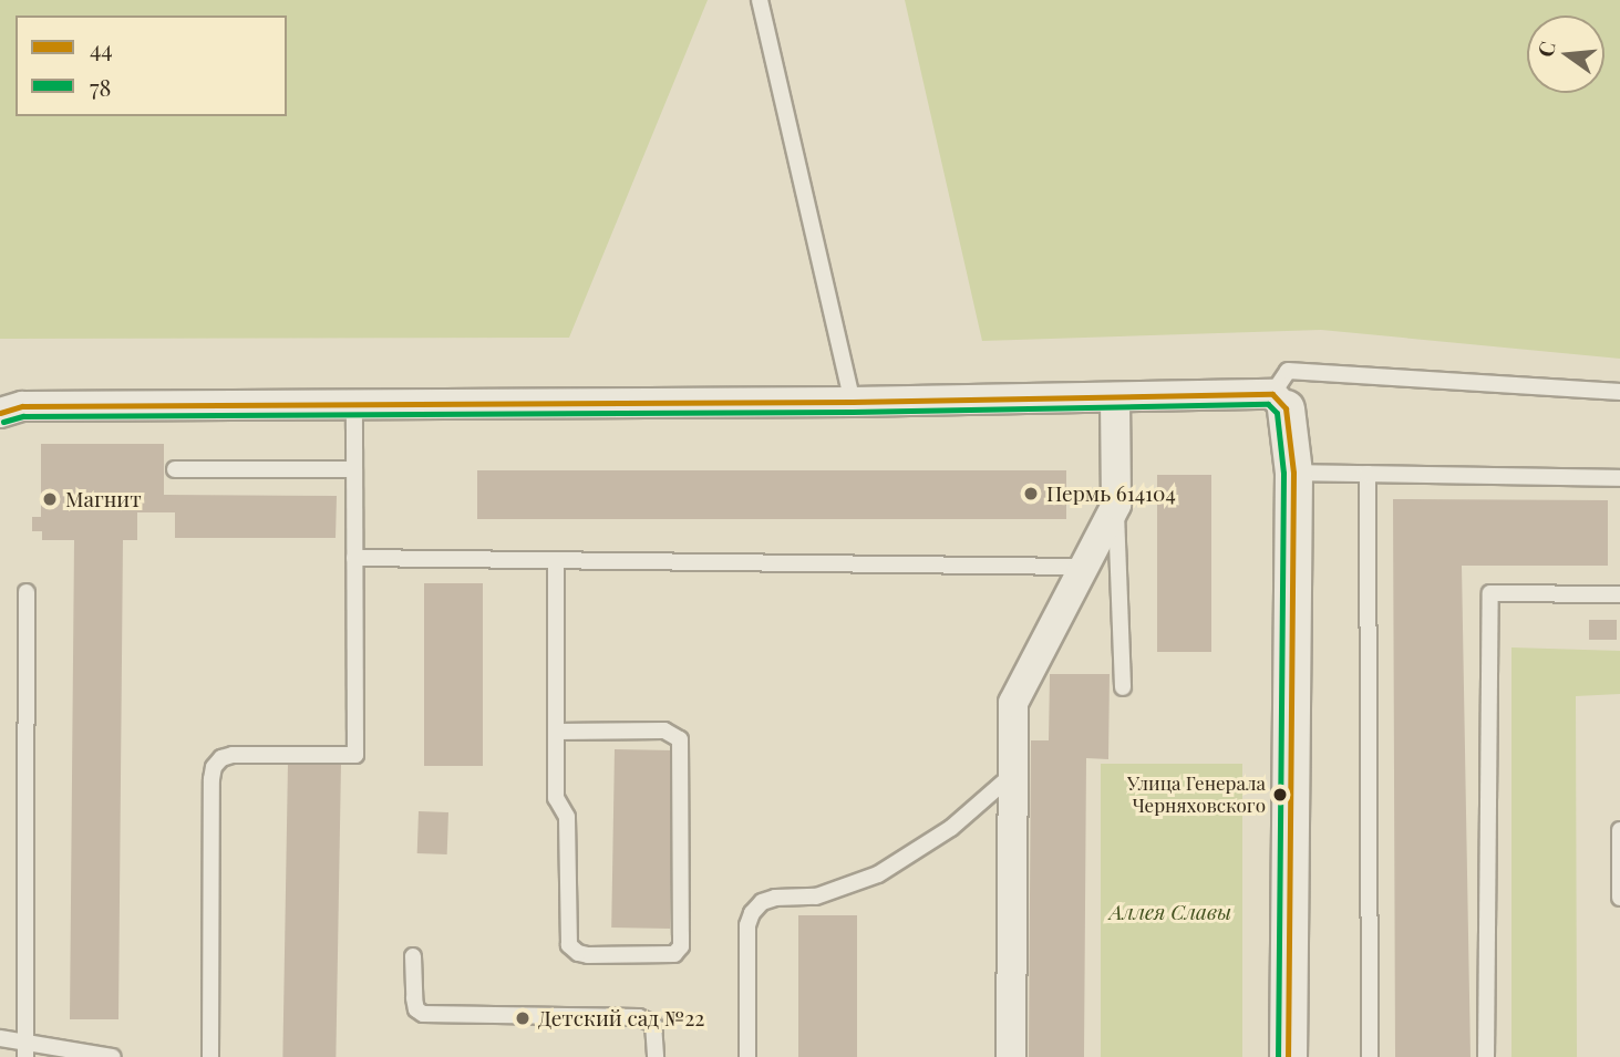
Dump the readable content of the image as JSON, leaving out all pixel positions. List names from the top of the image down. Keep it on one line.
{"parks":["Аллея Славы"],"places":["Пермь 614104","Магнит","Улица Генерала Черняховского","Детский сад №22"],"lines":["transit line 44","transit line 78"],"legend":["44","78"],"north":"left"}
